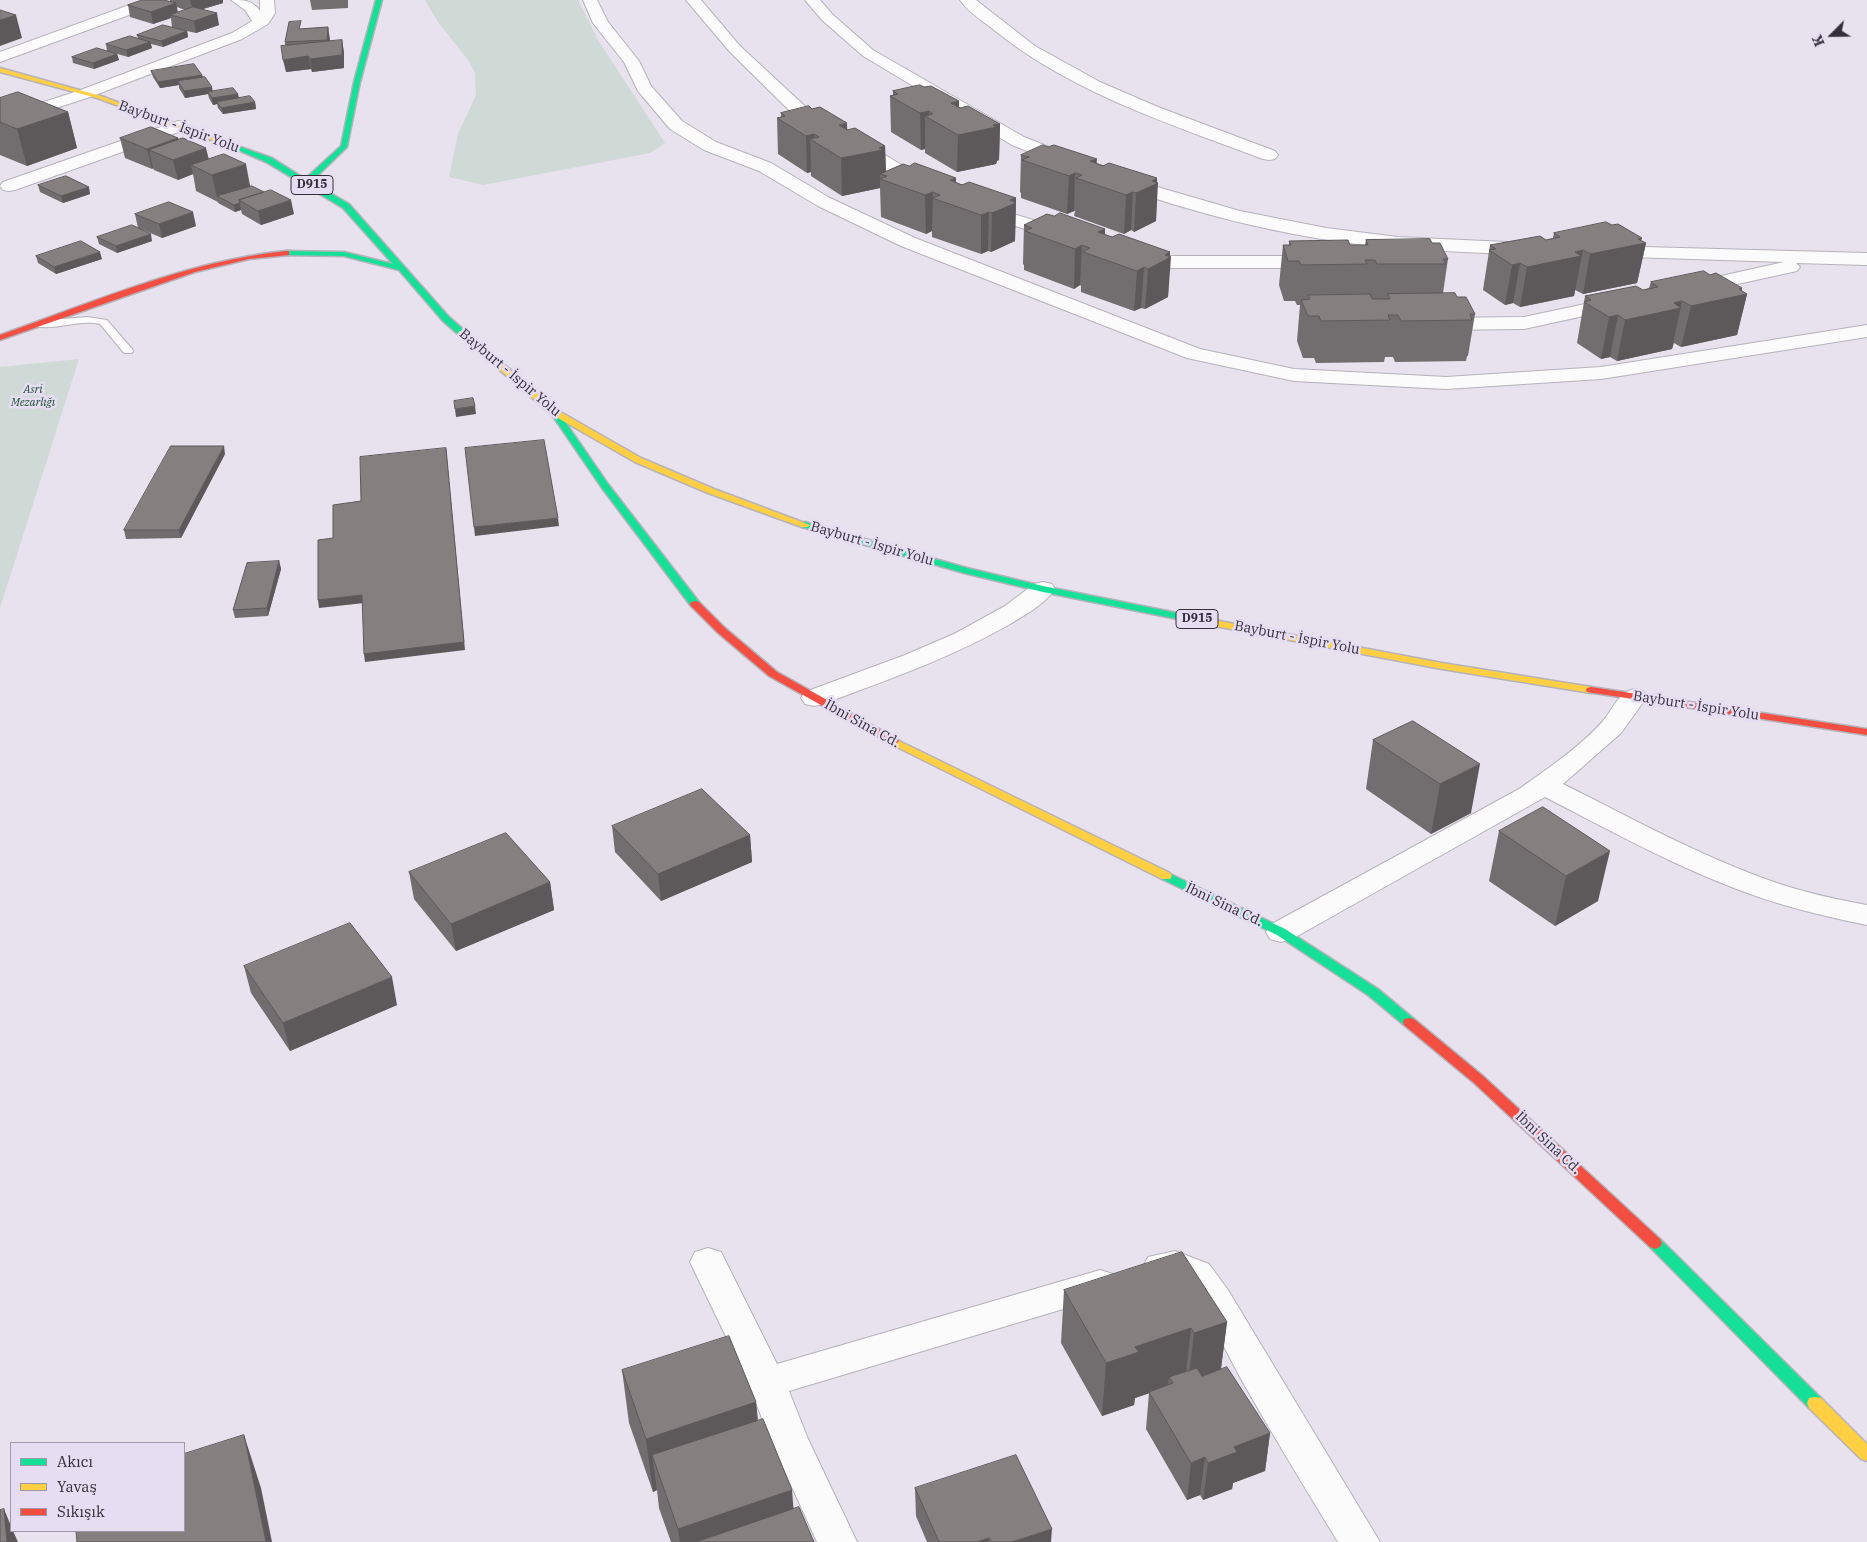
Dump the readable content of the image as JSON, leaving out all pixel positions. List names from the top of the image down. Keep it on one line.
{"streets":{"main road":["Bayburt - İspir Yolu","D915","İbni Sina Cd."]},"crossings":[["Bayburt - İspir Yolu","İbni Sina Cd."]],"parks":["Asri Mezarlığı"],"legend":["Akıcı","Yavaş","Sıkışık"],"north":"bottom left"}
